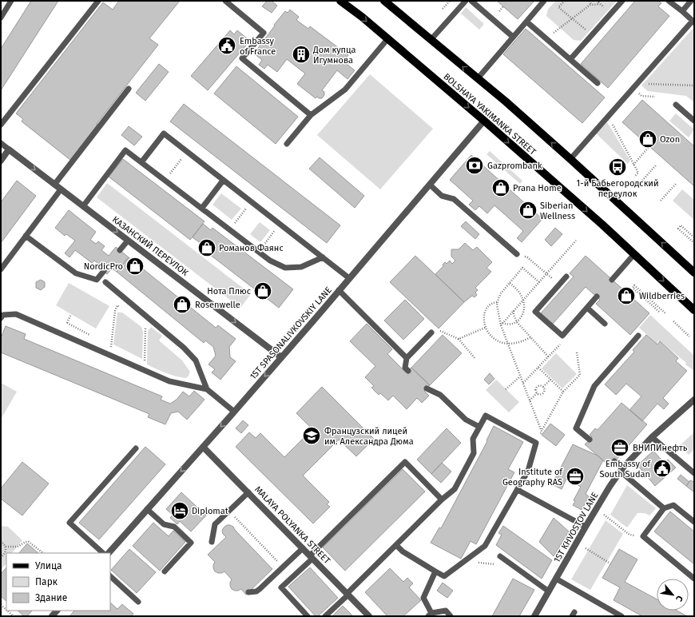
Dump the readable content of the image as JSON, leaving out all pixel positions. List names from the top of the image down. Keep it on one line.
{"streets":{"main road":["BOLSHAYA YAKIMANKA STREET"],"street":["КАЗАНСКИЙ ПЕРЕУЛОК","1ST SPASONALIVKOVSKIY LANE","MALAYA POLYANKA STREET","1ST KHVOSTOV LANE"]},"crossings":[["BOLSHAYA YAKIMANKA STREET","1ST SPASONALIVKOVSKIY LANE"],["КАЗАНСКИЙ ПЕРЕУЛОК","1ST SPASONALIVKOVSKIY LANE"],["1ST SPASONALIVKOVSKIY LANE","MALAYA POLYANKA STREET"]],"one_way":["КАЗАНСКИЙ ПЕРЕУЛОК","1ST SPASONALIVKOVSKIY LANE"],"places":{"public building":["Embassy of France","Embassy of South Sudan"],"building":["Дом купца Игумнова"],"shop":["Ozon","Prana Home","Siberian Wellness","Романов Фаянс","NordicPro","Нота Плюс","Wildberries","Rosenwelle"],"bank":["Gazprombank"],"bus stop":["1-й Бабьегородский переулок"],"school or university":["Французский лицей им. Александра Дюма"],"office":["ВНИПИнефть","Institute of Geography RAS"],"hotel":["Diplomat"]},"legend":["Улица","Парк","Здание"],"north":"bottom right"}
